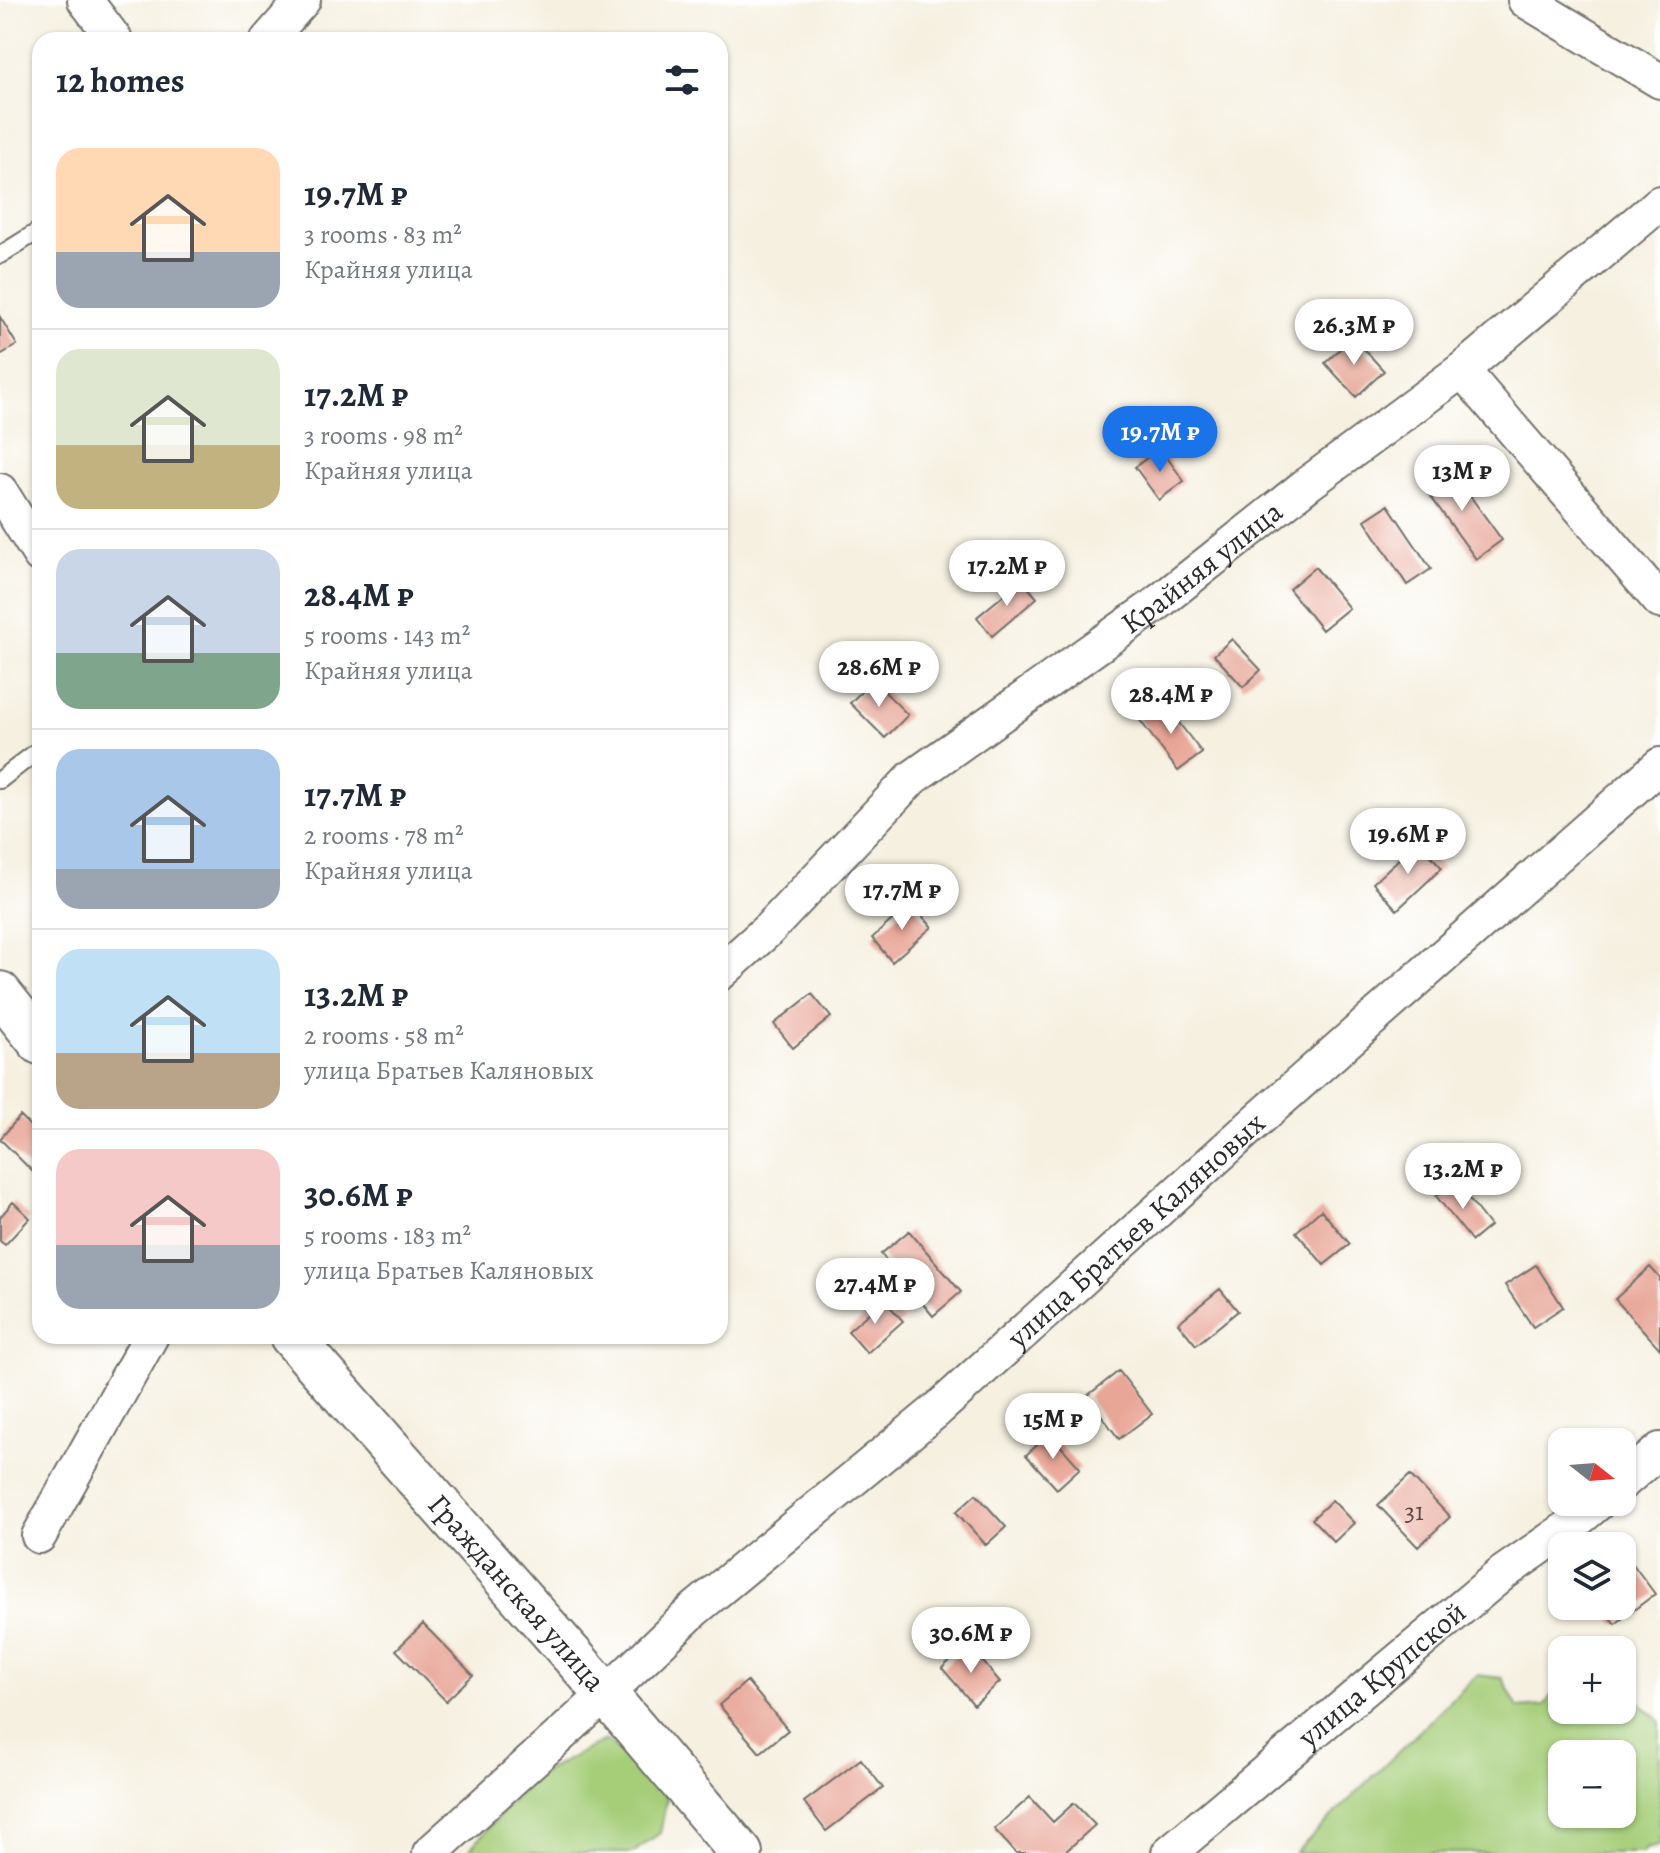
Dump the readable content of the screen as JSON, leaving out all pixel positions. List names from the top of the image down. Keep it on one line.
{"streets":{"street":["Крайняя улица","улица Братьев Каляновых","Гражданская улица","улица Крупской"]},"crossings":[["улица Братьев Каляновых","Гражданская улица"]],"house_numbers":["31"],"north":"right","page":{"heading":"12 homes","list":[{"name":"19.7M ₽","note":"3 rooms · 83 m² · Крайняя улица"},{"name":"17.2M ₽","note":"3 rooms · 98 m² · Крайняя улица"},{"name":"28.4M ₽","note":"5 rooms · 143 m² · Крайняя улица"},{"name":"17.7M ₽","note":"2 rooms · 78 m² · Крайняя улица"},{"name":"13.2M ₽","note":"2 rooms · 58 m² · улица Братьев Каляновых"},{"name":"30.6M ₽","note":"5 rooms · 183 m² · улица Братьев Каляновых"}],"price":["26.3M ₽","19.7M ₽","13M ₽","17.2M ₽","28.6M ₽","28.4M ₽","19.6M ₽","17.7M ₽","13.2M ₽","27.4M ₽","15M ₽","30.6M ₽"],"map_buttons":["+","−"]}}
